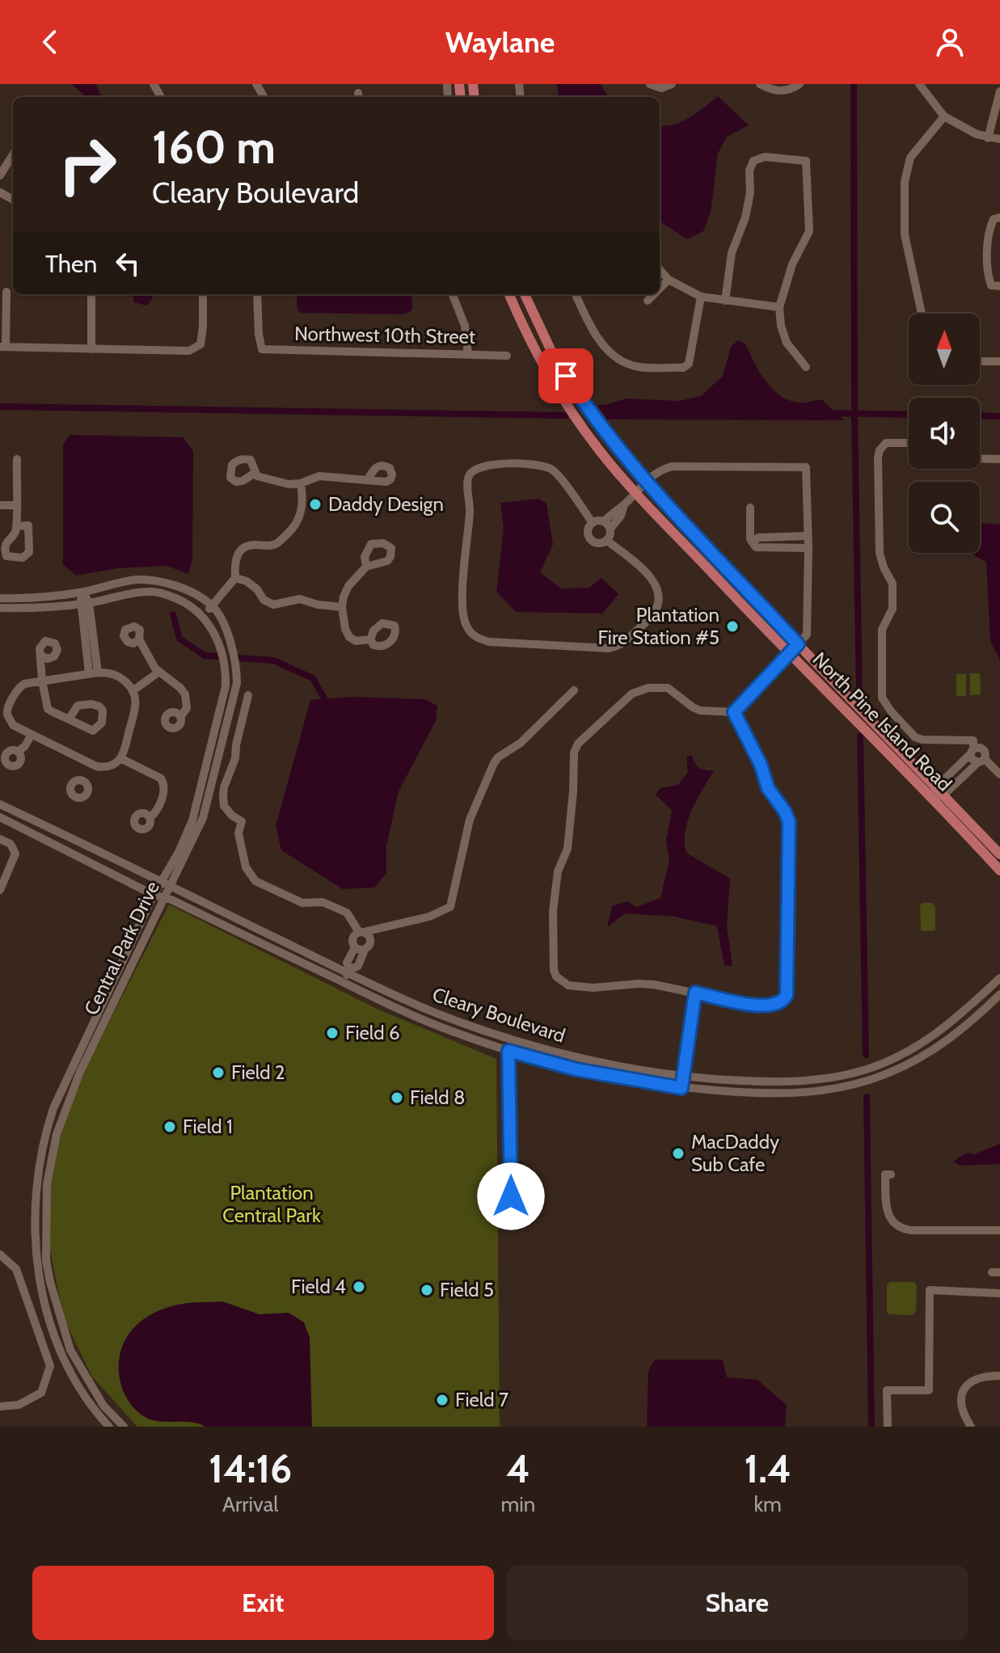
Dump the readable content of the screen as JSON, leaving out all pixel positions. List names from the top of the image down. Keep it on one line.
{"streets":{"main road":["North Pine Island Road"],"street":["Northwest 10th Street","Central Park Drive","Cleary Boulevard"]},"crossings":[["Central Park Drive","Cleary Boulevard"]],"parks":["Plantation Central Park"],"places":["Daddy Design","Plantation Fire Station #5","Field 6","Field 2","Field 8","Field 1","MacDaddy Sub Cafe","Field 4","Field 5","Field 7"],"north":"top","page":{"header":"Waylane","turn":["160 m","Cleary Boulevard"],"then":"Then","eta":["14:16","Arrival","4","min","1.4","km"],"buttons":["Exit","Share"]}}
